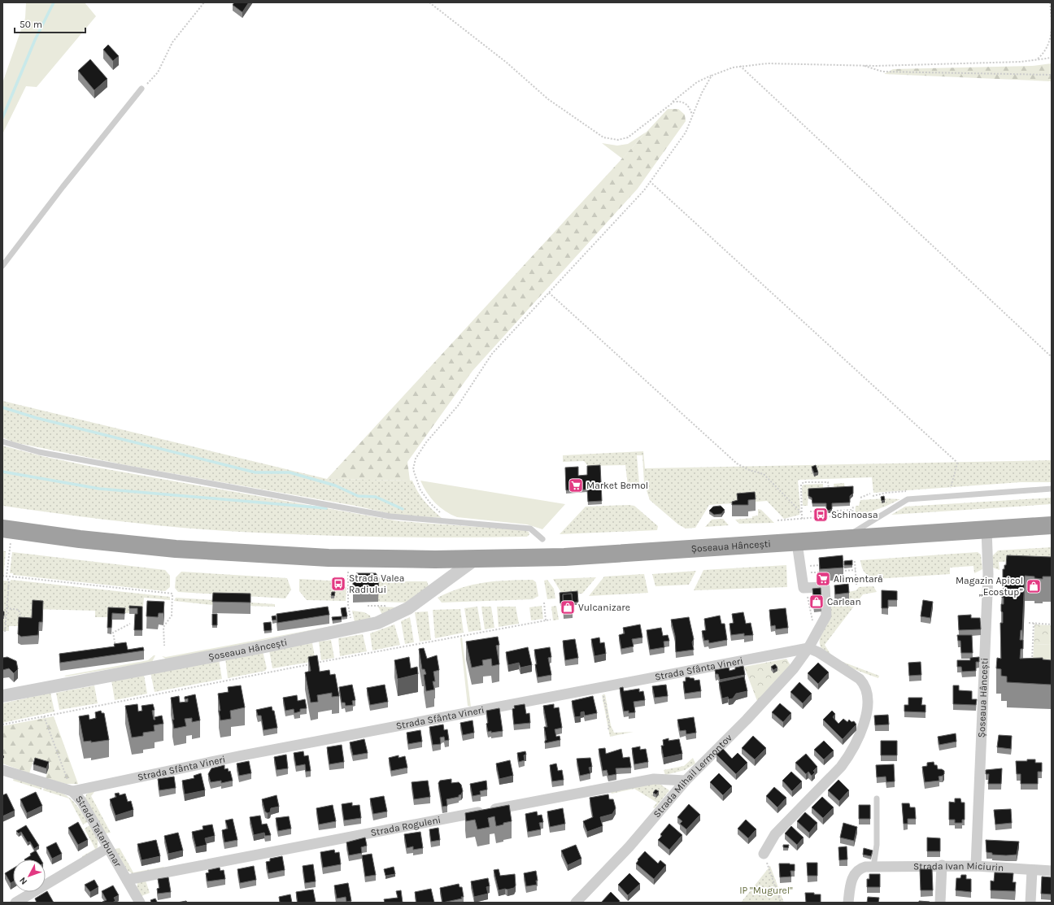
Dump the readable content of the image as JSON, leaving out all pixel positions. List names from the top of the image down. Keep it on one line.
{"streets":{"highway":["Șoseaua Hâncești"],"street":["Strada Sfânta Vineri","Strada Mihail Lermontov","Strada Roguleni","Strada Tatarbunar","Strada Ivan Miciurin"]},"crossings":[["Șoseaua Hâncești","Strada Ivan Miciurin"],["Strada Sfânta Vineri","Strada Mihail Lermontov"],["Strada Sfânta Vineri","Strada Tatarbunar"],["Strada Mihail Lermontov","Strada Roguleni"],["Strada Roguleni","Strada Tatarbunar"]],"parks":["IP \"Mugurel\""],"places":{"supermarket":["Market Bemol","Alimentară"],"bus stop":["Schinoasa","Strada Valea Radiului"],"shop":["Magazin Apicol „Ecostup”","Carlean","Vulcanizare"]},"scale_bar":"50 m","north":"bottom left"}
